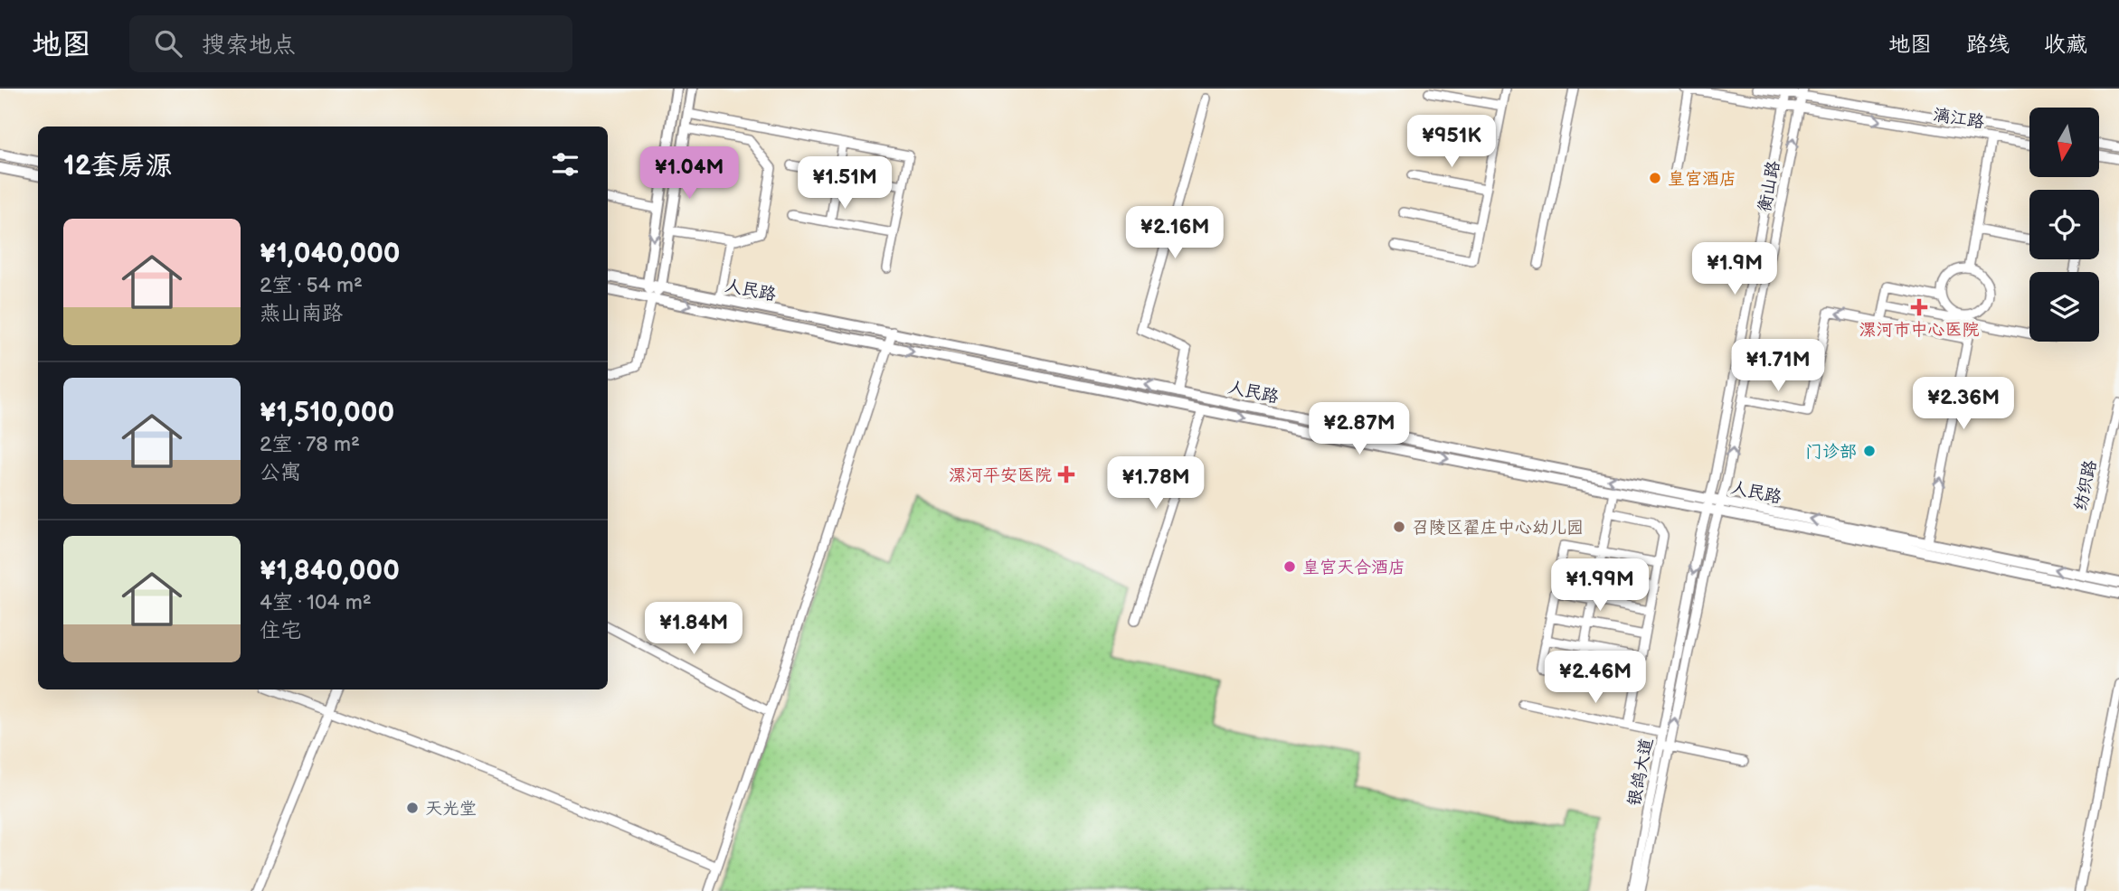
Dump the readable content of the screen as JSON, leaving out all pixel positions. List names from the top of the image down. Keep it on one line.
{"streets":{"main road":["人民路"],"street":["漓江路","衡山路","纺织路","银鸽大道"]},"crossings":[["漓江路","衡山路"],["衡山路","人民路"],["衡山路","银鸽大道"],["人民路","纺织路"],["人民路","银鸽大道"]],"places":{"other":["皇宫酒店","门诊部","召陵区翟庄中心幼儿园","皇宫天合酒店","天光堂"],"health":["漯河市中心医院","漯河平安医院"]},"north":"bottom","page":{"header":"地图","search":"搜索地点","nav":["地图","路线","收藏"],"price":["¥951K","¥1.04M","¥1.51M","¥2.16M","¥1.9M","¥1.71M","¥2.36M","¥2.87M","¥1.78M","¥1.99M","¥1.84M","¥2.46M"],"heading":"12套房源","list":[{"name":"¥1,040,000","note":"2室 · 54 m² · 燕山南路"},{"name":"¥1,510,000","note":"2室 · 78 m² · 公寓"},{"name":"¥1,840,000","note":"4室 · 104 m² · 住宅"}]}}
